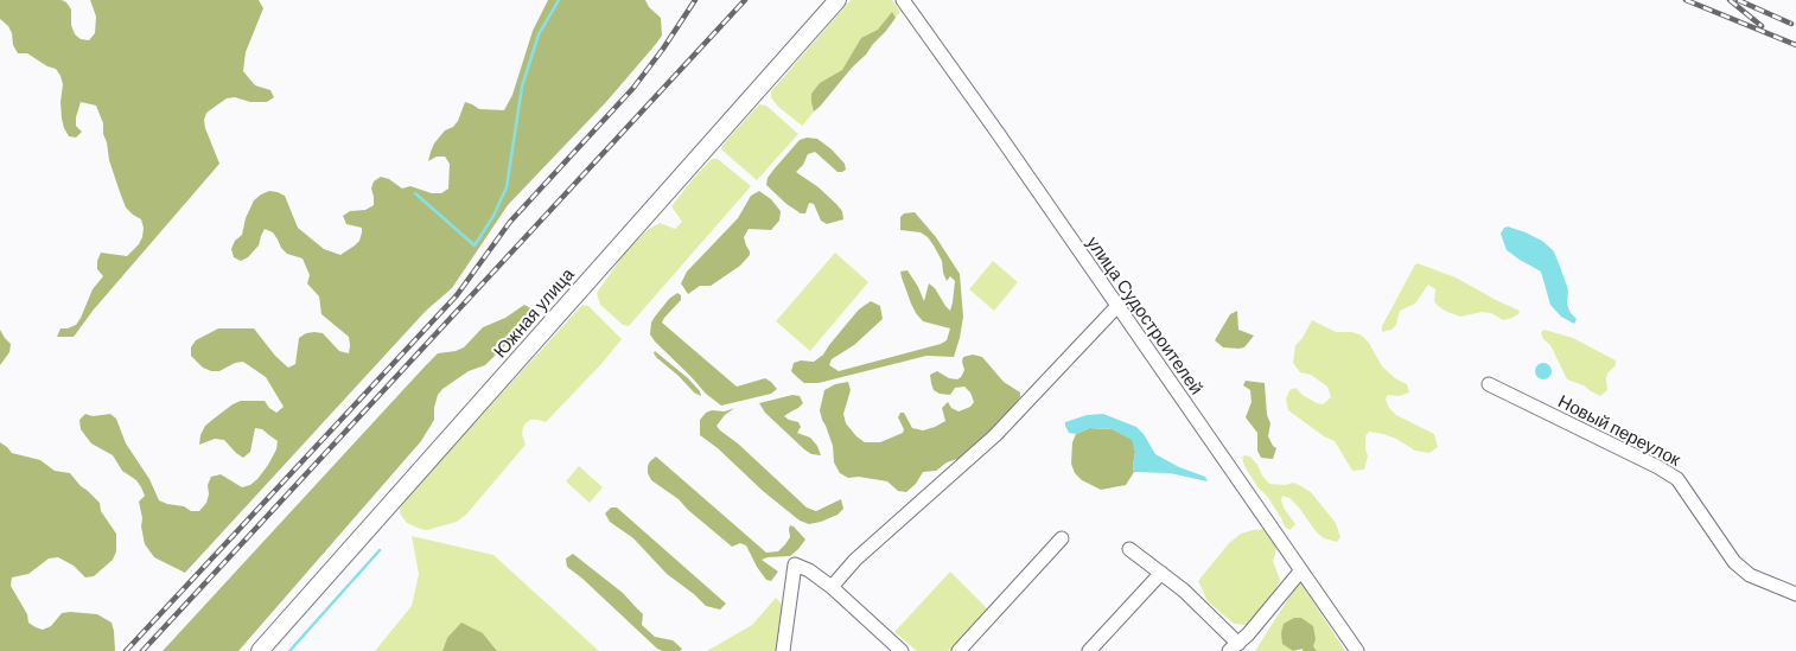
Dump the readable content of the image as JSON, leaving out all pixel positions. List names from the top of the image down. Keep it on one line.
{"streets":{"main road":["Южная улица"],"street":["улица Судостроителей","Новый переулок"]}}
